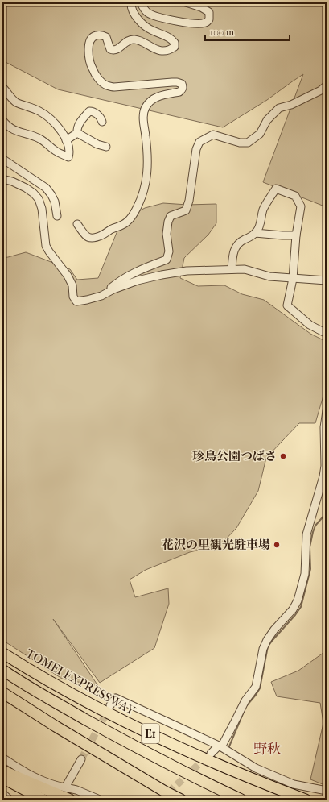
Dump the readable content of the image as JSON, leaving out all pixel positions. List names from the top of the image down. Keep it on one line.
{"streets":{"highway":["TOMEI EXPRESSWAY","E1"]},"districts":["野秋"],"places":["珍鳥公園つばさ","花沢の里観光駐車場"],"scale_bar":"100 m"}
